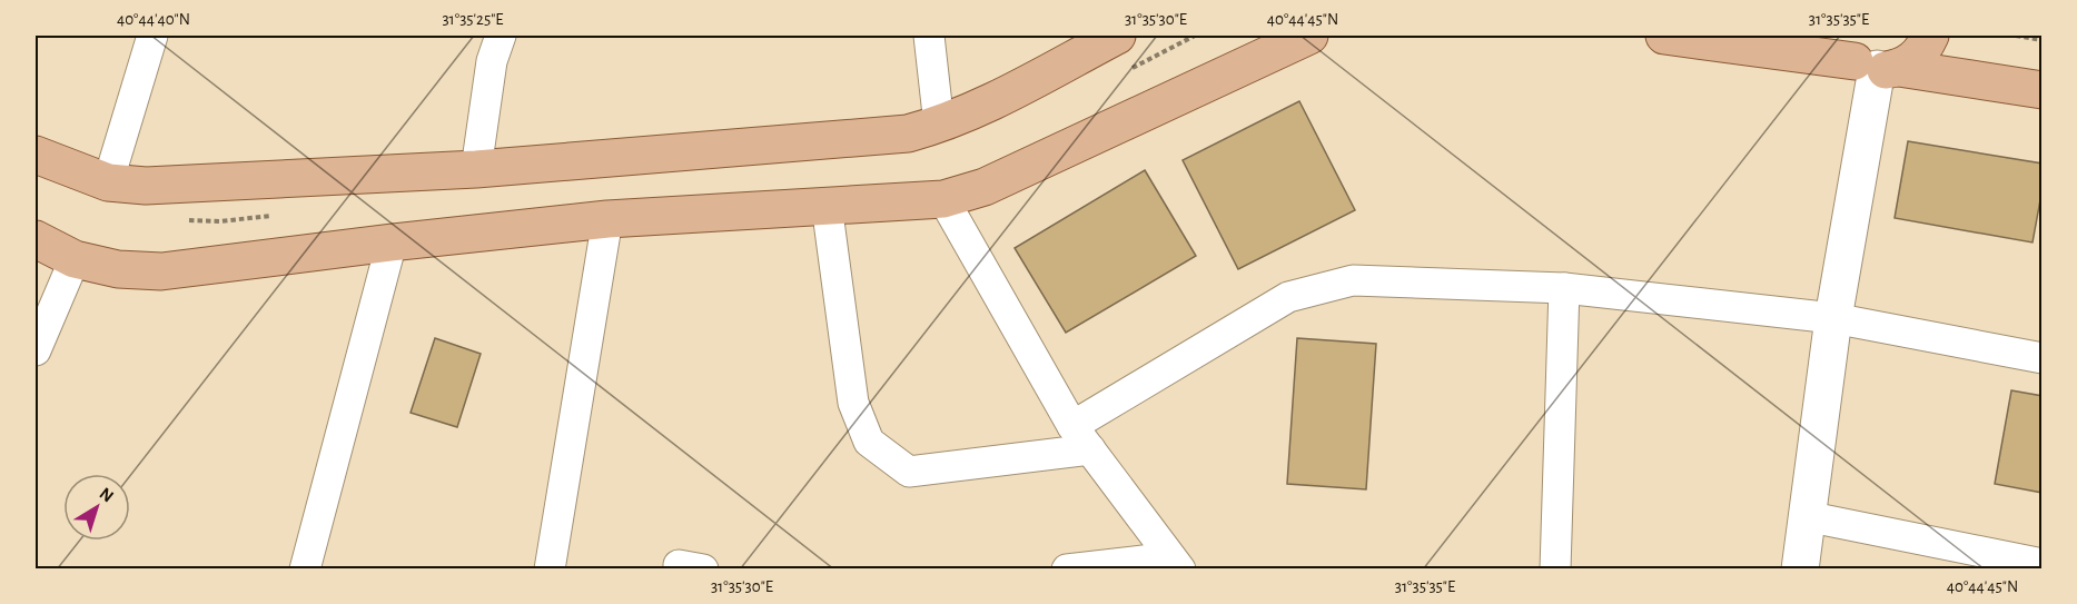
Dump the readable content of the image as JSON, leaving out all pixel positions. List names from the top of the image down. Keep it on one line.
{"north":"top right","coordinates":["40°44'40\"N","31°35'25\"E","31°35'30\"E","40°44'45\"N","31°35'35\"E"]}
